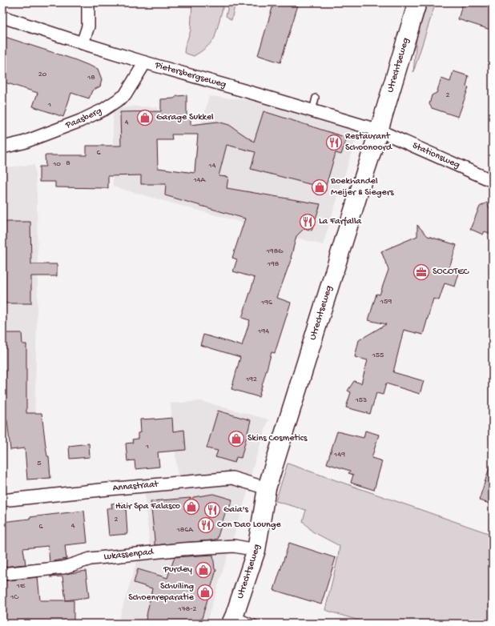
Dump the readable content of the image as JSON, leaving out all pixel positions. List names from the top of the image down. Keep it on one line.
{"streets":{"main road":["Utrechtseweg"],"street":["Pietersbergseweg","Paasberg","Stationsweg","Annastraat","Lukassenpad"]},"crossings":[["Utrechtseweg","Pietersbergseweg"],["Utrechtseweg","Stationsweg"],["Utrechtseweg","Annastraat"],["Utrechtseweg","Lukassenpad"],["Pietersbergseweg","Paasberg"],["Pietersbergseweg","Stationsweg"]],"places":{"shop":["Garage Sukkel","Boekhandel Meijer & Siegers","Skins Cosmetics","Hair Spa Falasco","Purdey","Schuiling Schoenreparatie"],"restaurant":["Restaurant Schoonoord","La Farfalla","Gaia's","Con Dao Lounge"],"office":["SOCOTEC"]},"house_numbers":["20","18","2","1","4","6","8","10","14","14A","198G","198","159","196","194","155","192","153","1","149","5","2","4","6","186A","1E","1C","178-2"]}
